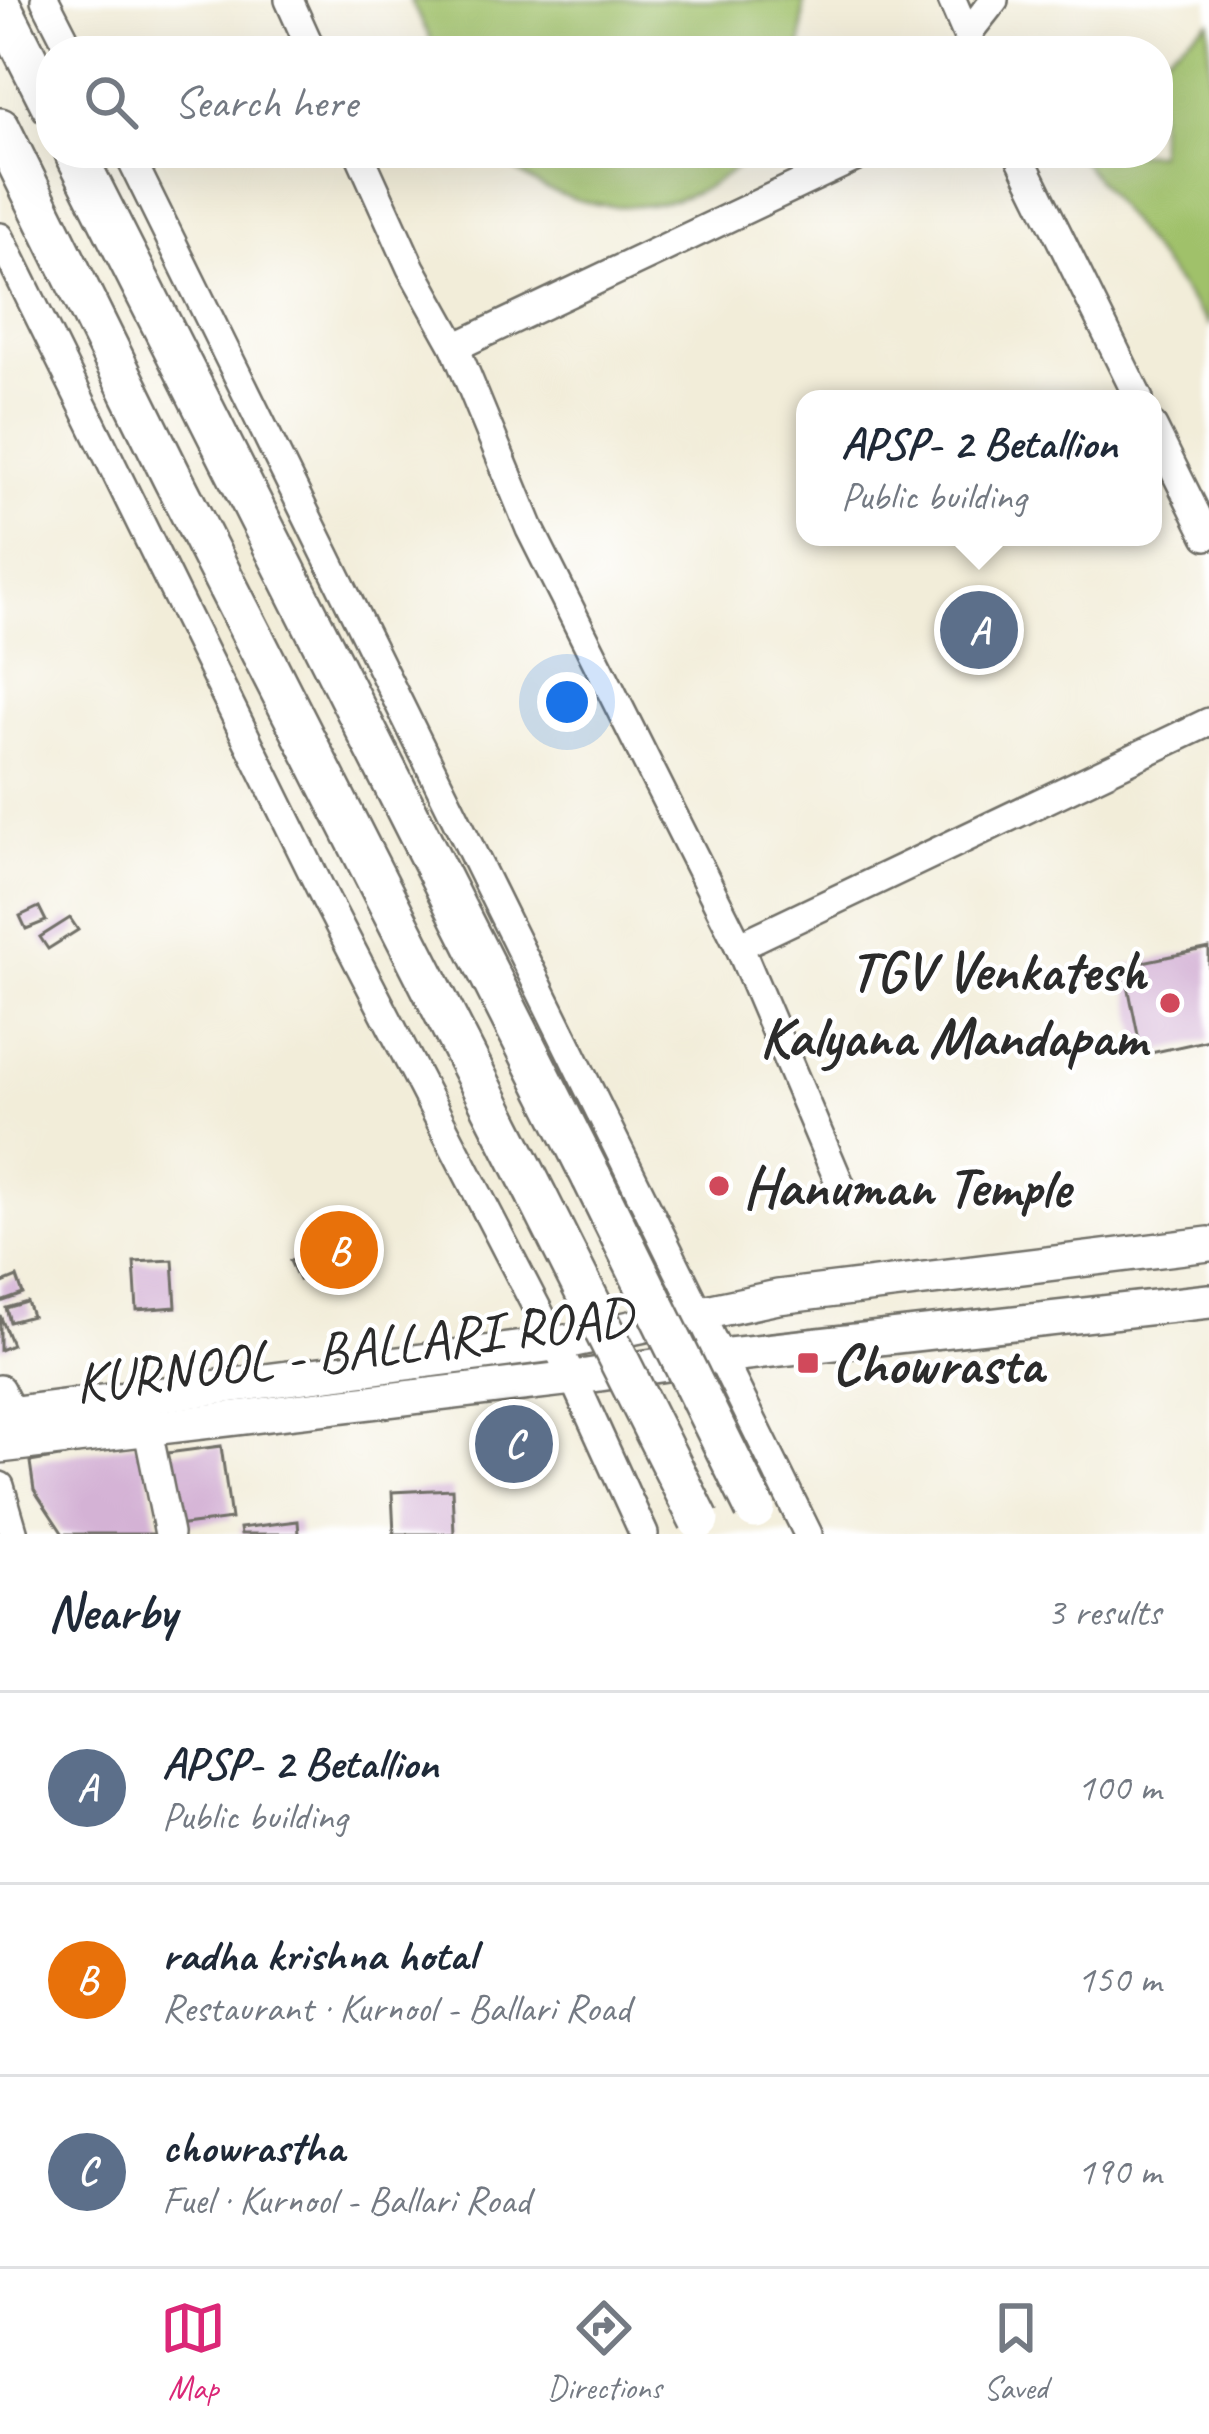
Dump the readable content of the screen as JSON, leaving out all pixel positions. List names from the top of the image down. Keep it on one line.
{"streets":{"main road":["KURNOOL - BALLARI ROAD"]},"places":{"other":["TGV Venkatesh Kalyana Mandapam","Hanuman Temple"],"transit":["Chowrasta"]},"page":{"search":"Search here","popup":["APSP- 2 Betallion","Public building"],"pins":["A","B","C"],"heading":["Nearby","3 results"],"list":[{"mark":"A","name":"APSP- 2 Betallion","note":"Public building","value":"100 m"},{"mark":"B","name":"radha krishna hotal","note":"Restaurant · Kurnool - Ballari Road","value":"150 m"},{"mark":"C","name":"chowrastha","note":"Fuel · Kurnool - Ballari Road","value":"190 m"}],"nav":["Map","Directions","Saved"]}}
